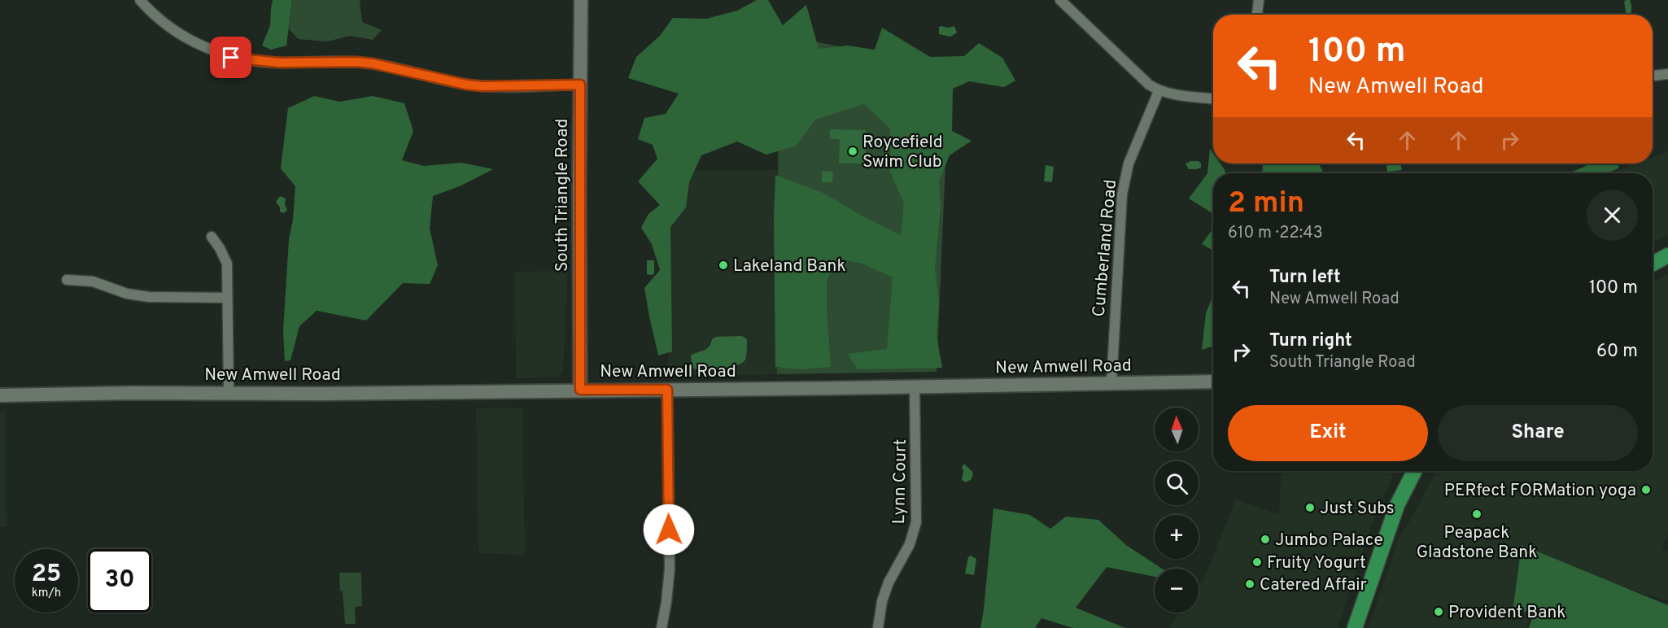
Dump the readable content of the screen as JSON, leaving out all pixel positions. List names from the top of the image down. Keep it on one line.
{"streets":{"street":["South Triangle Road","Cumberland Road","New Amwell Road","Lynn Court"]},"crossings":[["South Triangle Road","New Amwell Road"],["Cumberland Road","New Amwell Road"],["New Amwell Road","Lynn Court"]],"places":["Roycefield Swim Club","Lakeland Bank","PERfect FORMation yoga","Just Subs","Peapack Gladstone Bank","Jumbo Palace","Fruity Yogurt","Catered Affair","Provident Bank"],"north":"top","page":{"turn":["100 m","New Amwell Road"],"heading":["2 min","610 m · 22:43"],"list":[{"name":"Turn left","note":"New Amwell Road","value":"100 m"},{"name":"Turn right","note":"South Triangle Road","value":"60 m"}],"buttons":["Exit","Share"],"map_buttons":["+","−"],"speed":"25 km/h","limit":"30"}}
